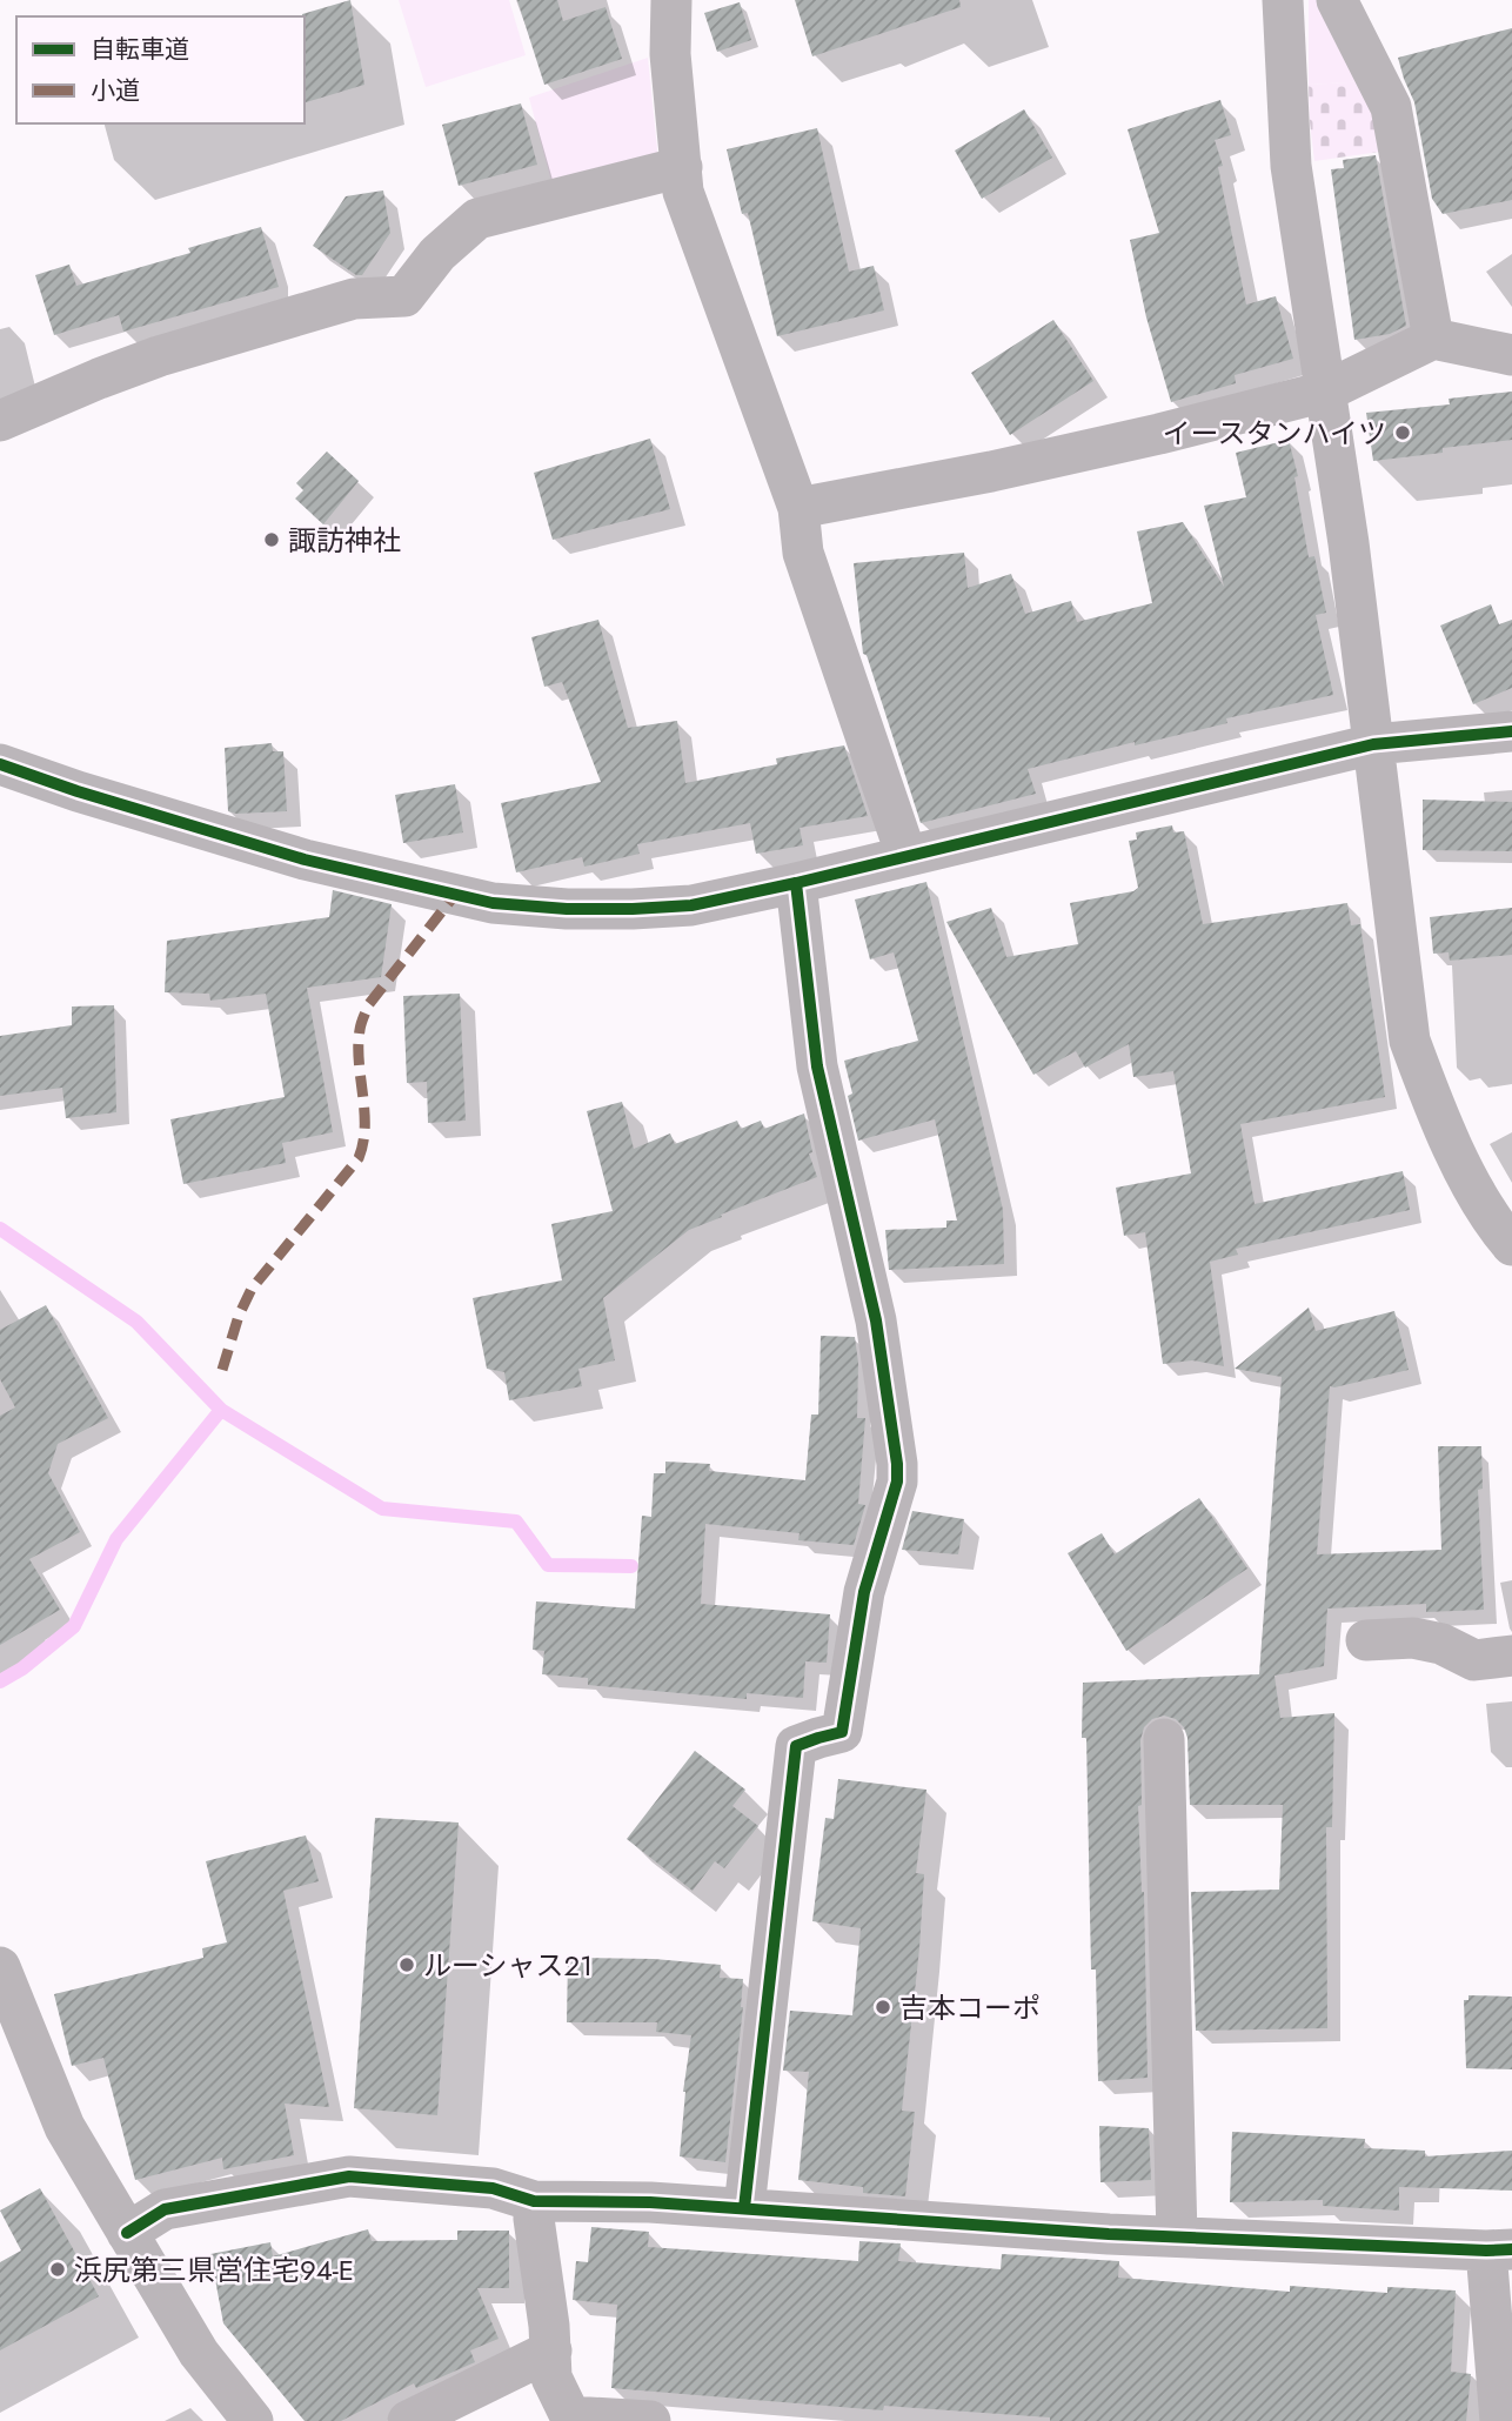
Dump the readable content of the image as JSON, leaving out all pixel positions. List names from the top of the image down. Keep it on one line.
{"places":["イースタンハイツ","諏訪神社","ルーシャス21","吉本コーポ","浜尻第三県営住宅94-E"],"legend":["自転車道","小道"]}
